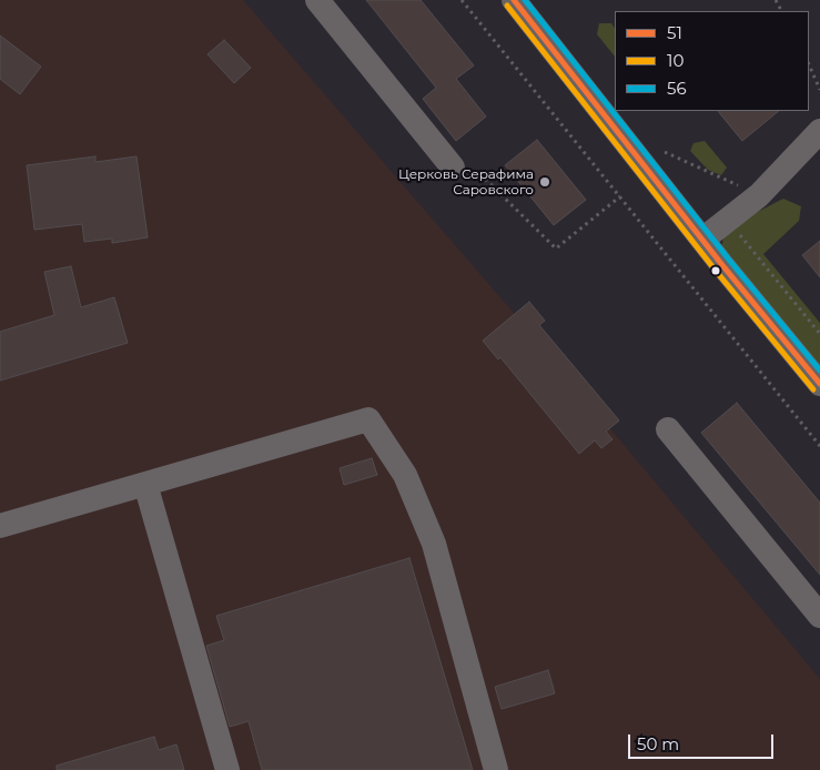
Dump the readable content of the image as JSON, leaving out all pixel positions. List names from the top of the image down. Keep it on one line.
{"places":["Церковь Серафима Саровского"],"lines":["transit line 51","transit line 56","transit line 10"],"legend":["51","10","56"],"scale_bar":"50 m"}
